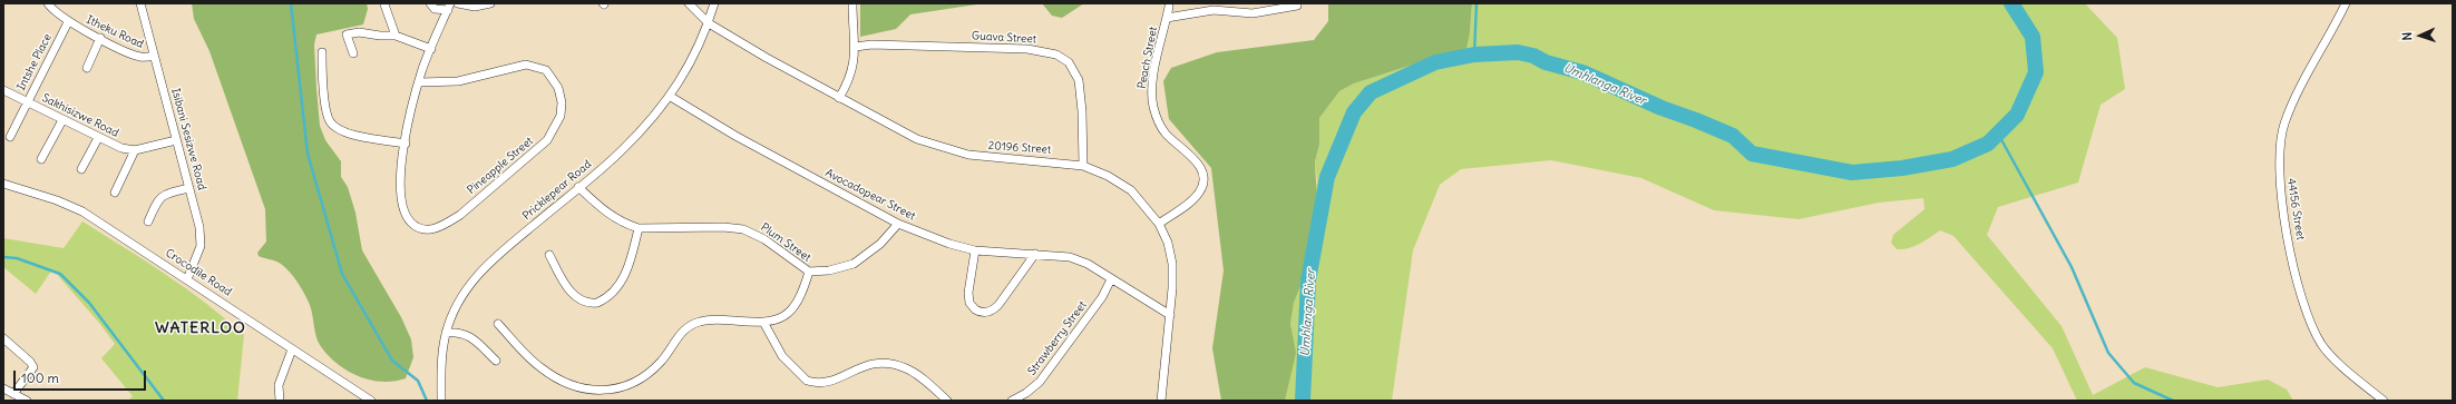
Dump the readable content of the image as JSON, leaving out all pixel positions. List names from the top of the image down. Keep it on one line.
{"streets":{"street":["Itheku Road","Guava Street","Peach Street","Intshe Place","Sakhisizwe Road","Isibani Sesizwe Road","20196 Street","Pineapple Street","Pricklepear Road","Avocadopear Street","44156 Street","Plum Street","Crocodile Road","Strawberry Street"]},"crossings":[["Itheku Road","Intshe Place"],["Itheku Road","Isibani Sesizwe Road"],["Guava Street","20196 Street"],["Peach Street","20196 Street"],["Intshe Place","Sakhisizwe Road"],["Sakhisizwe Road","Isibani Sesizwe Road"],["Isibani Sesizwe Road","Crocodile Road"],["20196 Street","Pricklepear Road"],["20196 Street","Avocadopear Street"],["Pricklepear Road","Avocadopear Street"],["Pricklepear Road","Plum Street"],["Avocadopear Street","Plum Street"],["Avocadopear Street","Strawberry Street"]],"districts":["WATERLOO"],"water":["Umhlanga River"],"scale_bar":"100 m","north":"left"}
